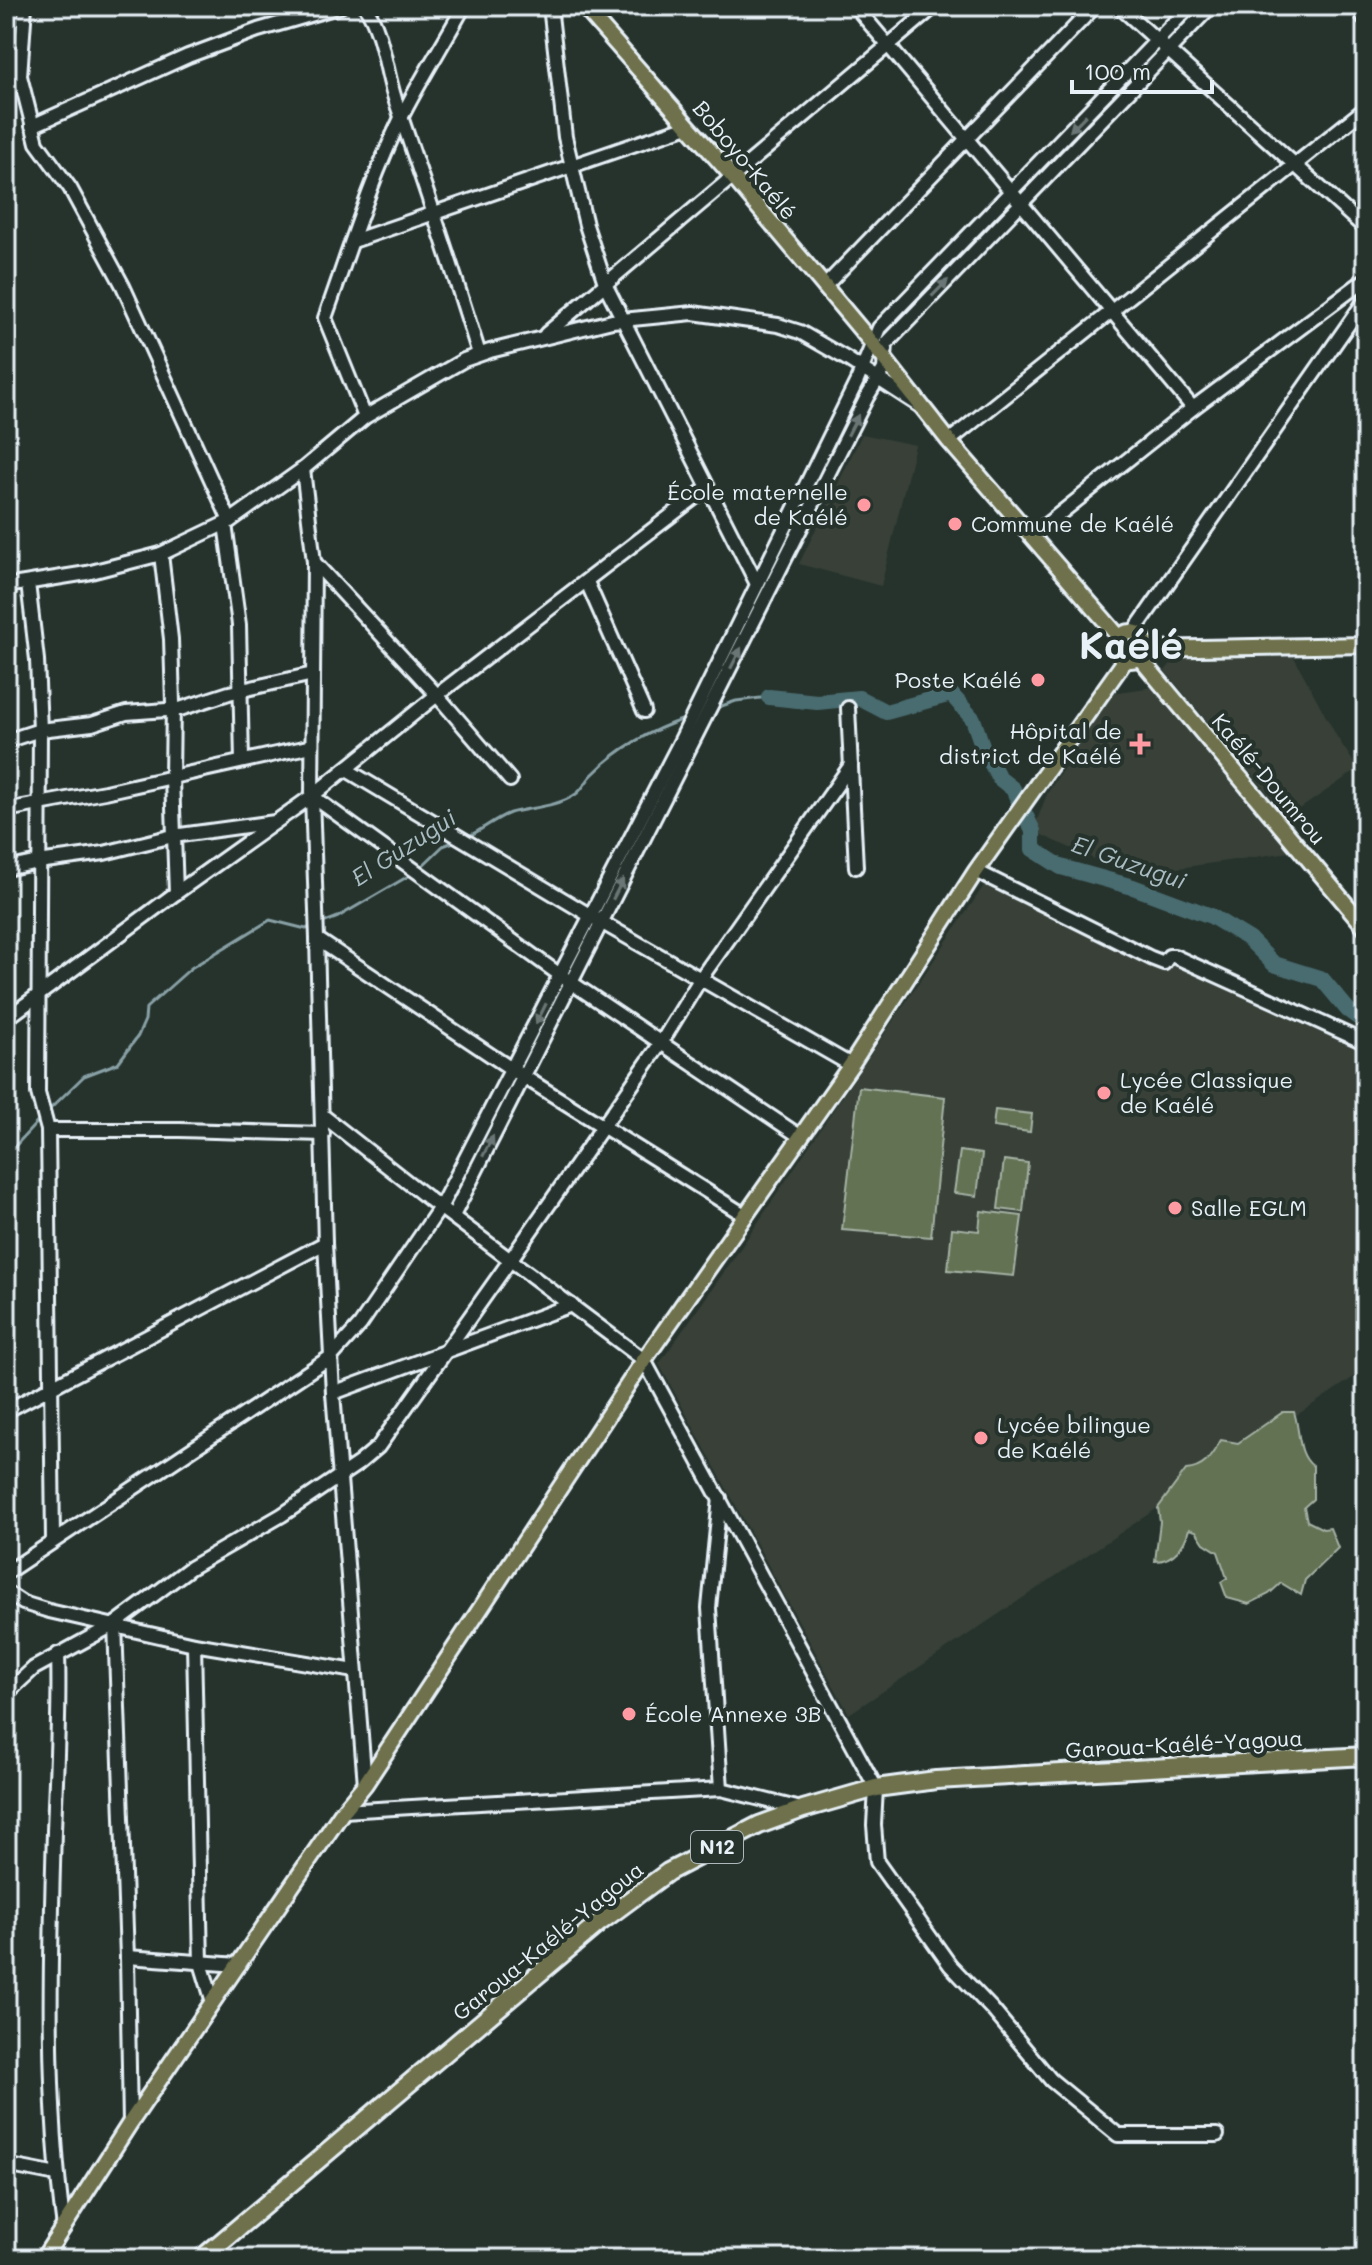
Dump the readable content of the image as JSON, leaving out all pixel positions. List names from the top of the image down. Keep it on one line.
{"streets":{"highway":["Garoua-Kaélé-Yagoua","N12"],"main road":["Boboyo-Kaélé","Kaélé-Doumrou"]},"districts":["Kaélé"],"water":["El Guzugui"],"places":{"other":["École maternelle de Kaélé","Commune de Kaélé","Poste Kaélé","Lycée Classique de Kaélé","Salle EGLM","Lycée bilingue de Kaélé","École Annexe 3B"],"health":["Hôpital de district de Kaélé"]},"scale_bar":"100 m"}
